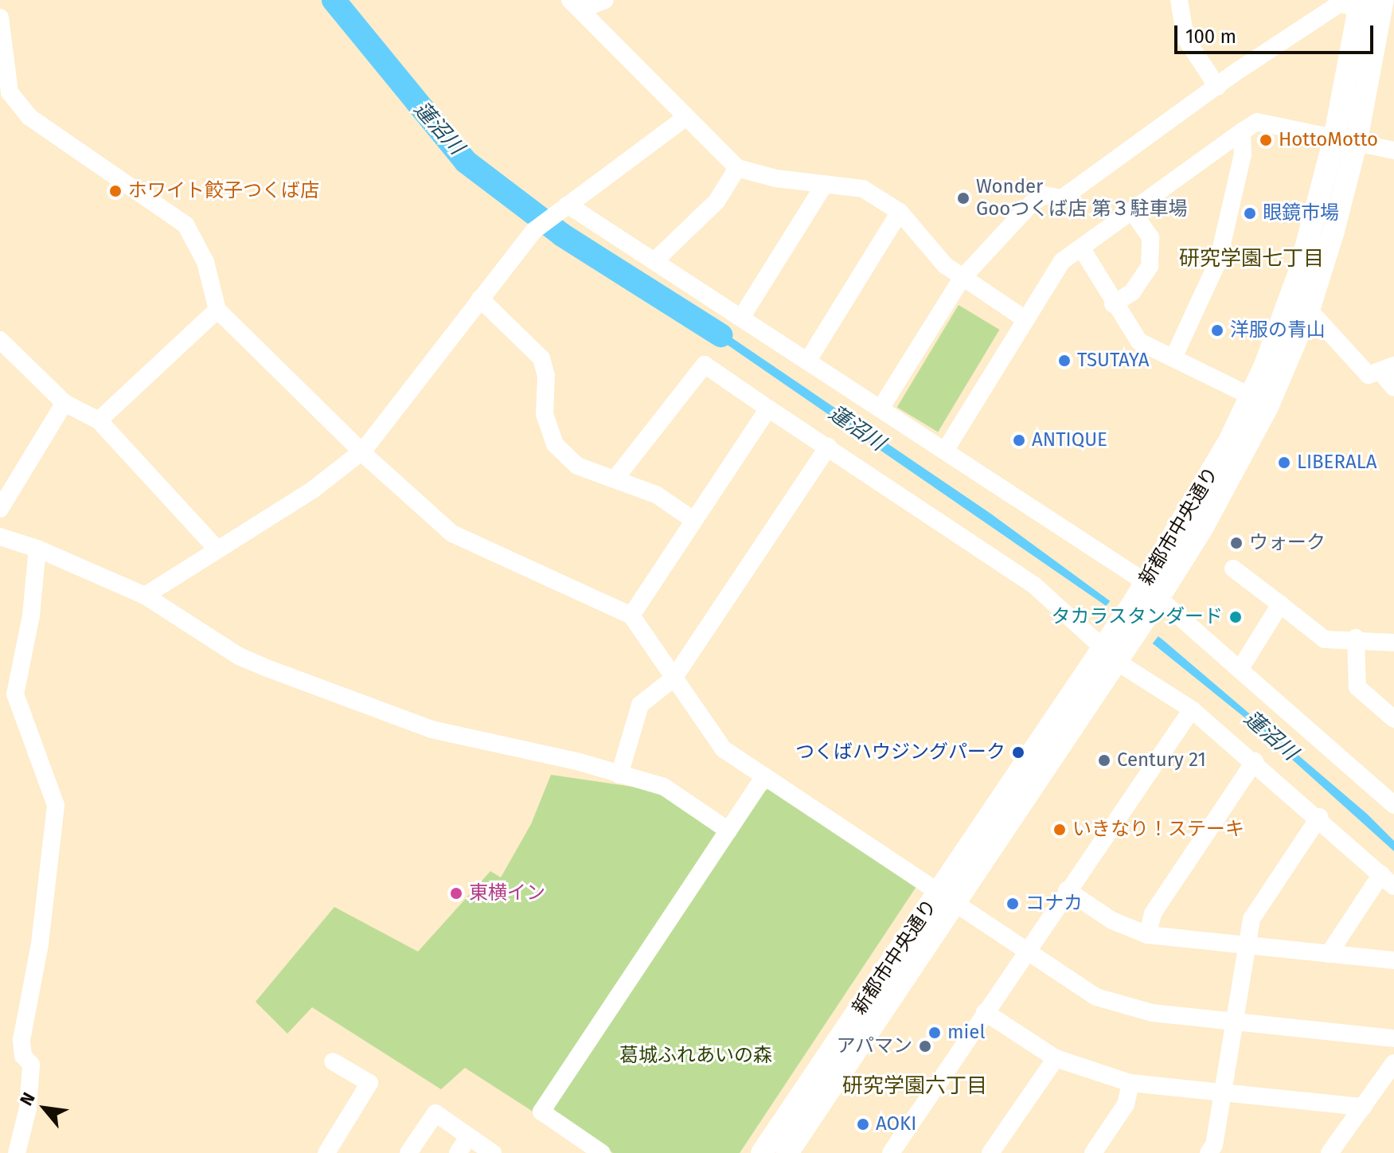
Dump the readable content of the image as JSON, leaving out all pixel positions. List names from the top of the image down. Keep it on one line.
{"streets":{"main road":["新都市中央通り"]},"districts":["研究学園七丁目","研究学園六丁目"],"water":["蓮沼川"],"parks":["葛城ふれあいの森"],"places":["HottoMotto","ホワイト餃子つくば店","Wonder Gooつくば店 第３駐車場","眼鏡市場","洋服の青山","TSUTAYA","ANTIQUE","LIBERALA","ウォーク","タカラスタンダード","つくばハウジングパーク","Century 21","いきなり！ステーキ","東横イン","コナカ","miel","アパマン","AOKI"],"scale_bar":"100 m","north":"top left"}
